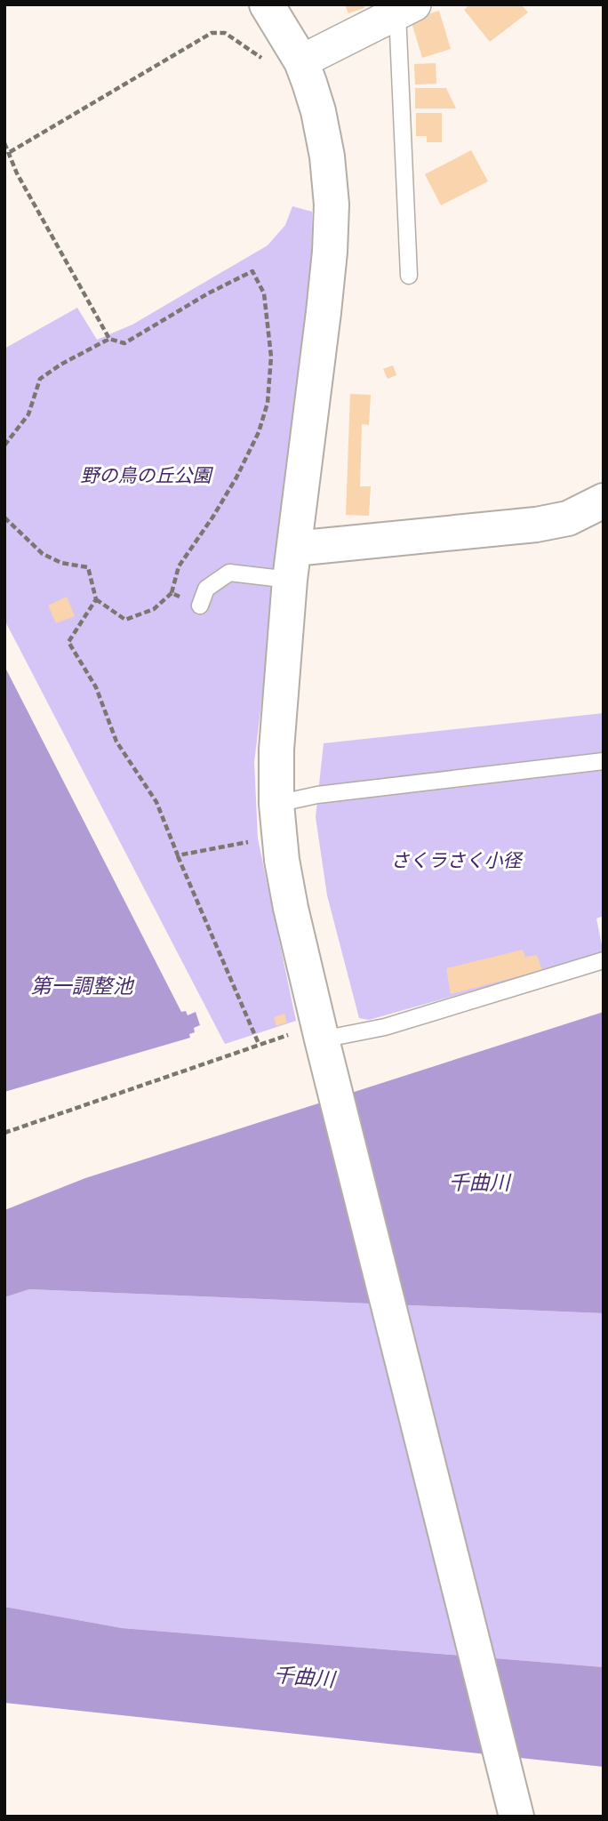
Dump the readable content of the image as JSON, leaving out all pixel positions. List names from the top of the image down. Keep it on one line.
{"water":["第一調整池","千曲川"],"parks":["野の鳥の丘公園","さくラさく小径"]}
